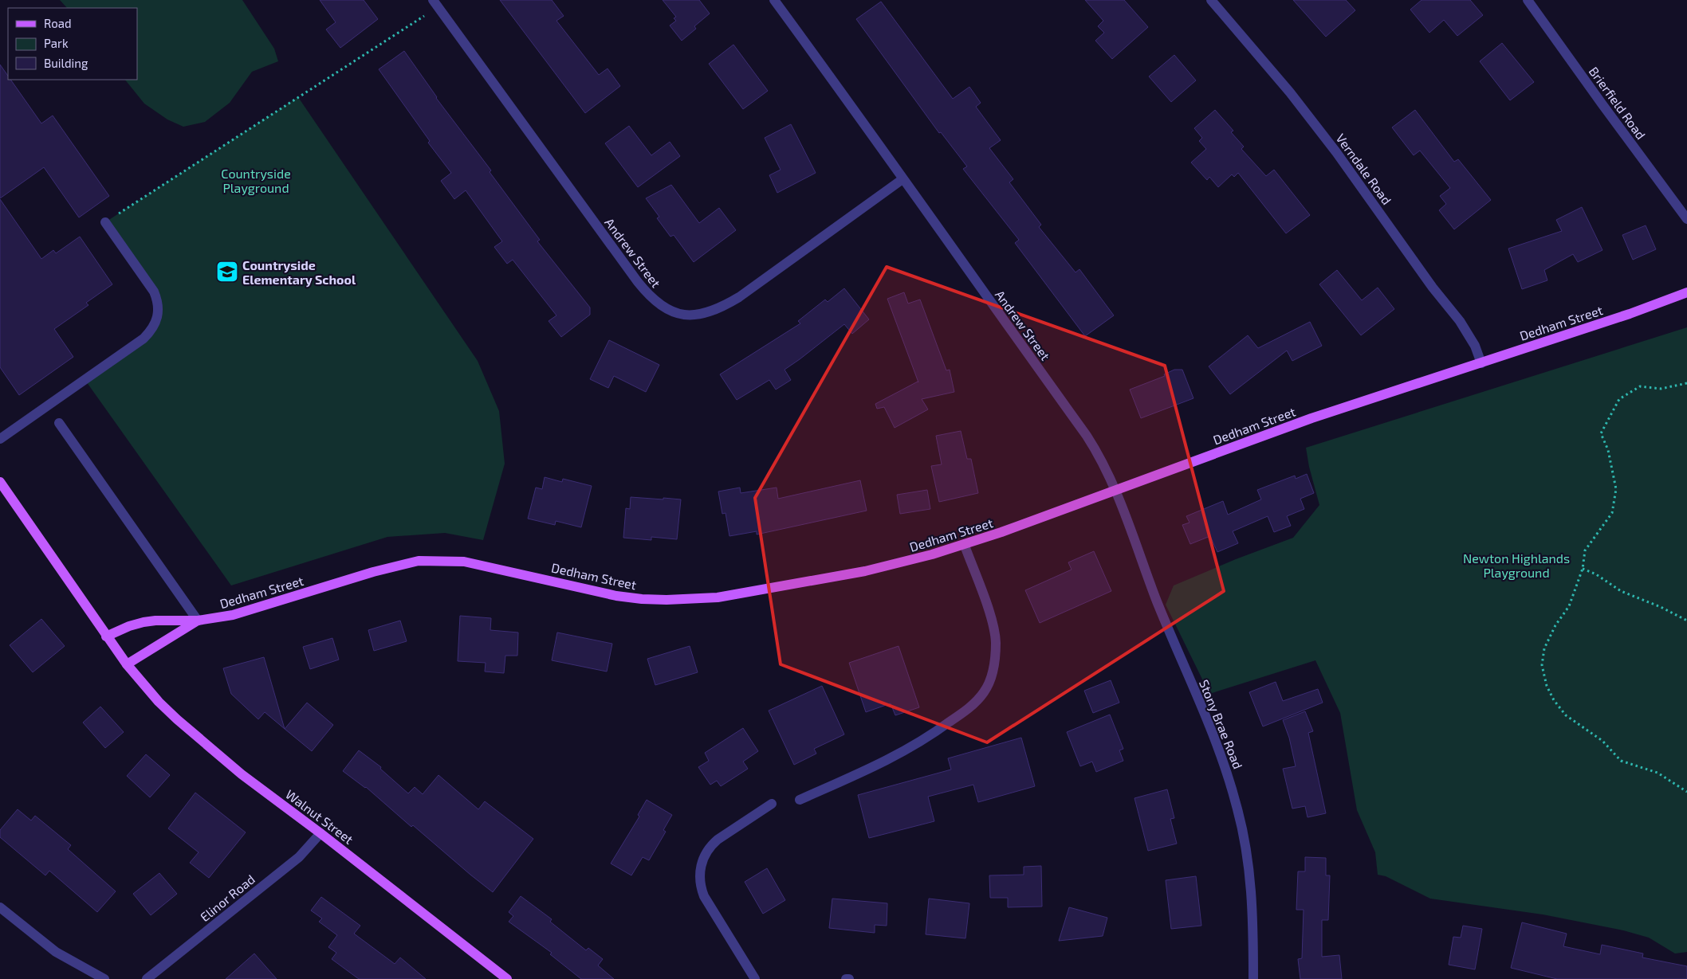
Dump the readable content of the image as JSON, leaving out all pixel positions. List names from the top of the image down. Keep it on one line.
{"streets":{"main road":["Dedham Street","Walnut Street"],"street":["Brierfield Road","Verndale Road","Andrew Street","Stony Brae Road","Elinor Road"]},"crossings":[["Verndale Road","Dedham Street"],["Andrew Street","Dedham Street"],["Andrew Street","Stony Brae Road"],["Dedham Street","Stony Brae Road"],["Dedham Street","Walnut Street"],["Walnut Street","Elinor Road"]],"parks":["Countryside Playground","Newton Highlands Playground"],"places":{"school or university":["Countryside Elementary School"]},"legend":["Road","Park","Building"]}
